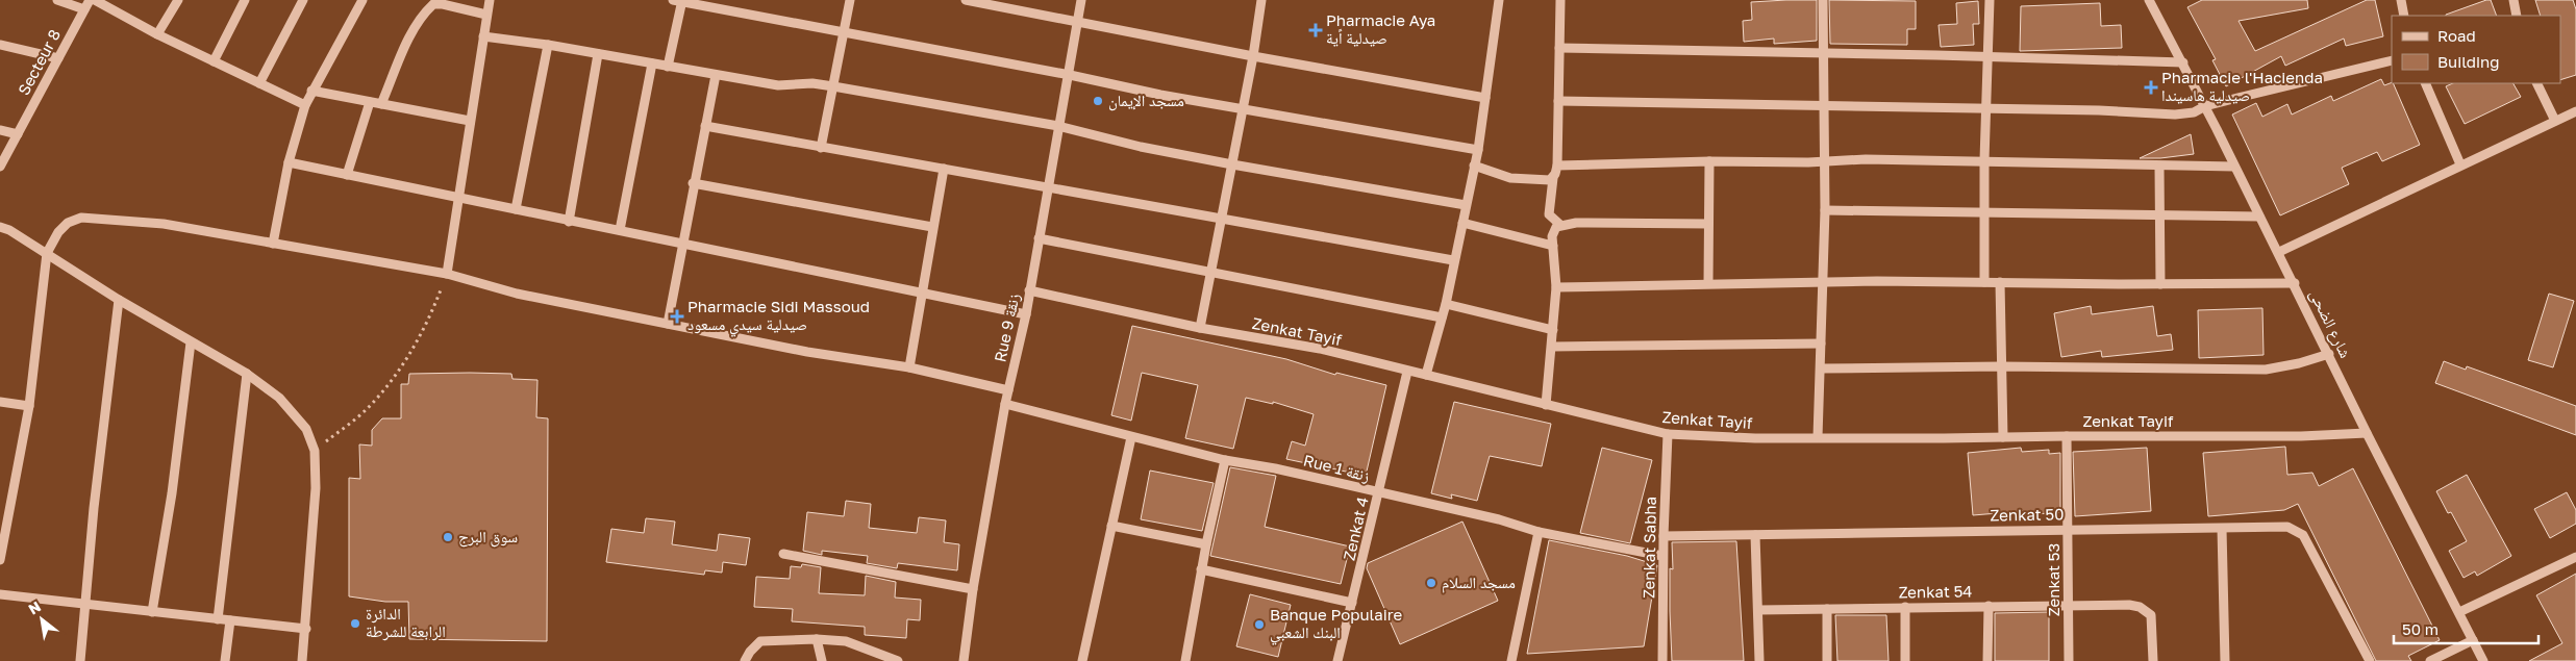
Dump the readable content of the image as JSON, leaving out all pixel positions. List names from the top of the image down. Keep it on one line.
{"streets":{"street":["Secteur 8","شارع الضحى","Rue 9 زنقة","Zenkat Tayif","Rue 1 زنقة","Zenkat 50","Zenkat 4","Zenkat Sabha","Zenkat 53","Zenkat 54"]},"crossings":[["شارع الضحى","Zenkat Tayif"],["Rue 9 زنقة","Zenkat Tayif"],["Rue 9 زنقة","Rue 1 زنقة"],["Zenkat Tayif","Zenkat 4"],["Zenkat Tayif","Zenkat Sabha"],["Zenkat Tayif","Zenkat 53"],["Rue 1 زنقة","Zenkat 4"],["Rue 1 زنقة","Zenkat Sabha"],["Zenkat 50","Zenkat Sabha"],["Zenkat 50","Zenkat 53"],["Zenkat 53","Zenkat 54"]],"places":{"health":["Pharmacie Aya صيدلية اًية","Pharmacie l'Hacienda صيدلية هاسيندا","Pharmacie Sidi Massoud صيدلية سيدي مسعود"],"other":["مسجد الإيمان","سوق البرج","مسجد السلام","الدائرة الرابعة للشرطة","Banque Populaire البنك الشعبي"]},"legend":["Road","Building"],"scale_bar":"50 m","north":"top left"}
